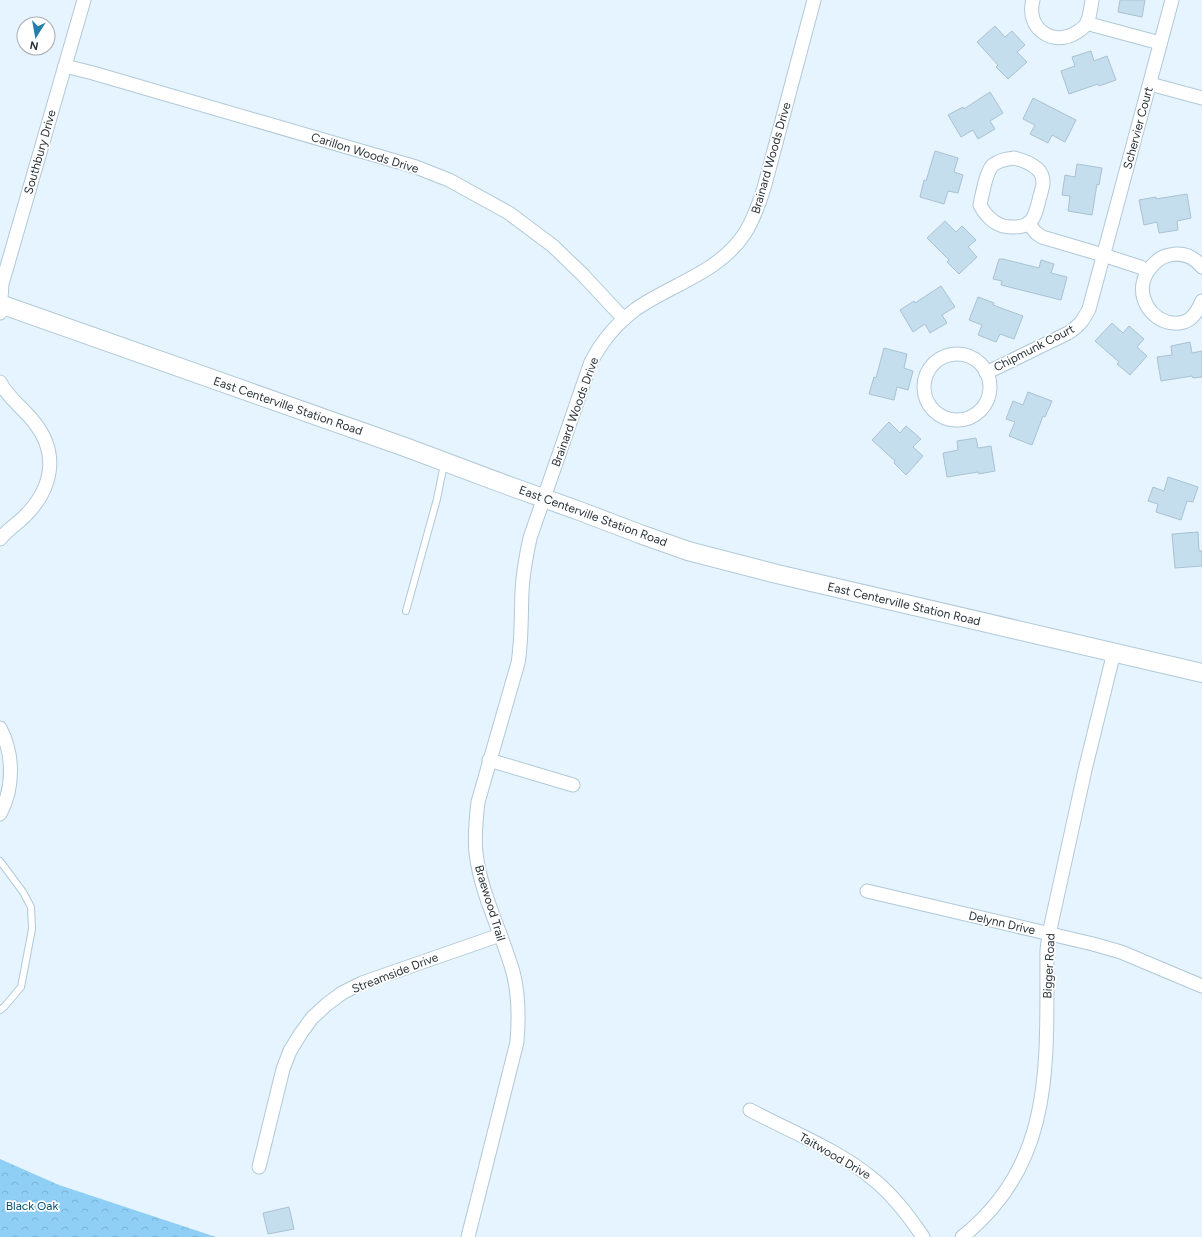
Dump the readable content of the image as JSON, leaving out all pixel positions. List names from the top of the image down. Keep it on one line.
{"streets":{"street":["Schervier Court","Southbury Drive","Carillon Woods Drive","Brainard Woods Drive","Chipmunk Court","East Centerville Station Road","Braewood Trail","Delynn Drive","Bigger Road","Streamside Drive","Taitwood Drive"]},"crossings":[["Schervier Court","Chipmunk Court"],["Southbury Drive","Carillon Woods Drive"],["Southbury Drive","East Centerville Station Road"],["Carillon Woods Drive","Brainard Woods Drive"],["Brainard Woods Drive","East Centerville Station Road"],["Brainard Woods Drive","Braewood Trail"],["East Centerville Station Road","Braewood Trail"],["East Centerville Station Road","Bigger Road"],["Braewood Trail","Streamside Drive"],["Delynn Drive","Bigger Road"]],"parks":["Black Oak"],"north":"bottom"}
